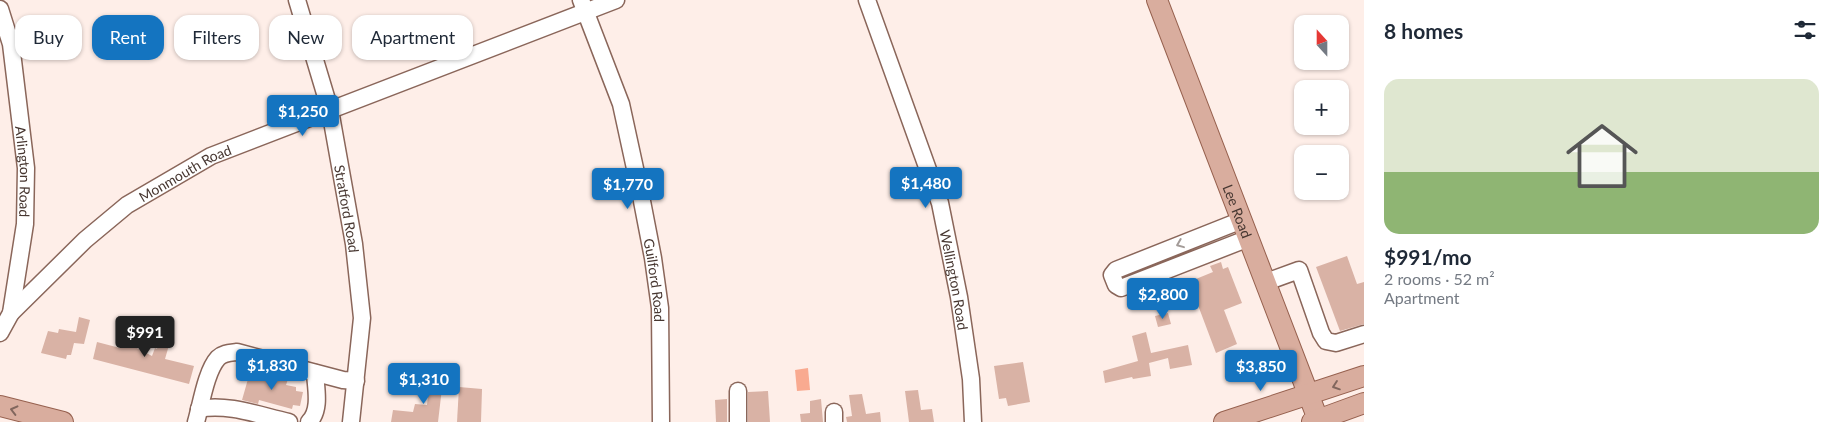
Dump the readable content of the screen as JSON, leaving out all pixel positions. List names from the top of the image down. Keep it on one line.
{"streets":{"main road":["Lee Road"],"street":["Arlington Road","Monmouth Road","Stratford Road","Wellington Road","Guilford Road"]},"crossings":[["Arlington Road","Monmouth Road"],["Monmouth Road","Stratford Road"],["Monmouth Road","Guilford Road"]],"north":"top","page":{"heading":"8 homes","map_buttons":["+","−"],"chip":["Buy","Rent","Filters","New","Apartment"],"list":[{"name":"$991/mo","note":"2 rooms · 52 m² · Apartment"}],"price":["$1,250","$1,480","$1,770","$2,800","$991","$1,830","$3,850","$1,310"]}}
